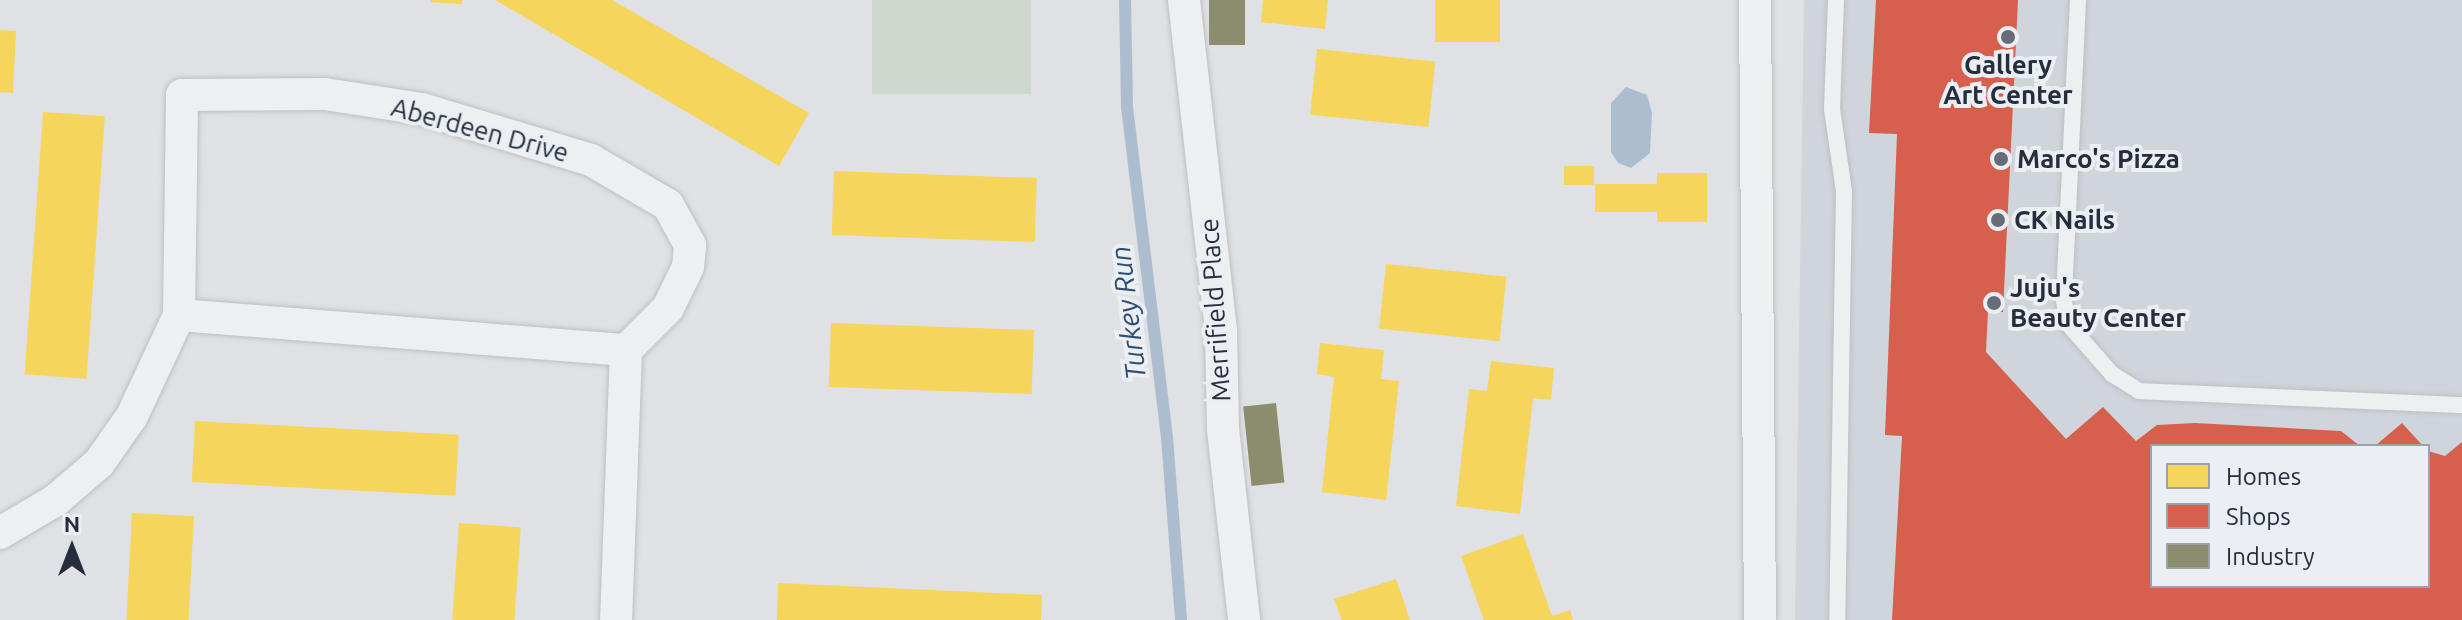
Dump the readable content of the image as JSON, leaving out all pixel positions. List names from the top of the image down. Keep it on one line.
{"streets":{"street":["Aberdeen Drive","Merrifield Place"]},"water":["Turkey Run"],"places":["Gallery Art Center","Marco's Pizza","CK Nails","Juju's Beauty Center"],"legend":["Homes","Shops","Industry"],"north":"top"}
